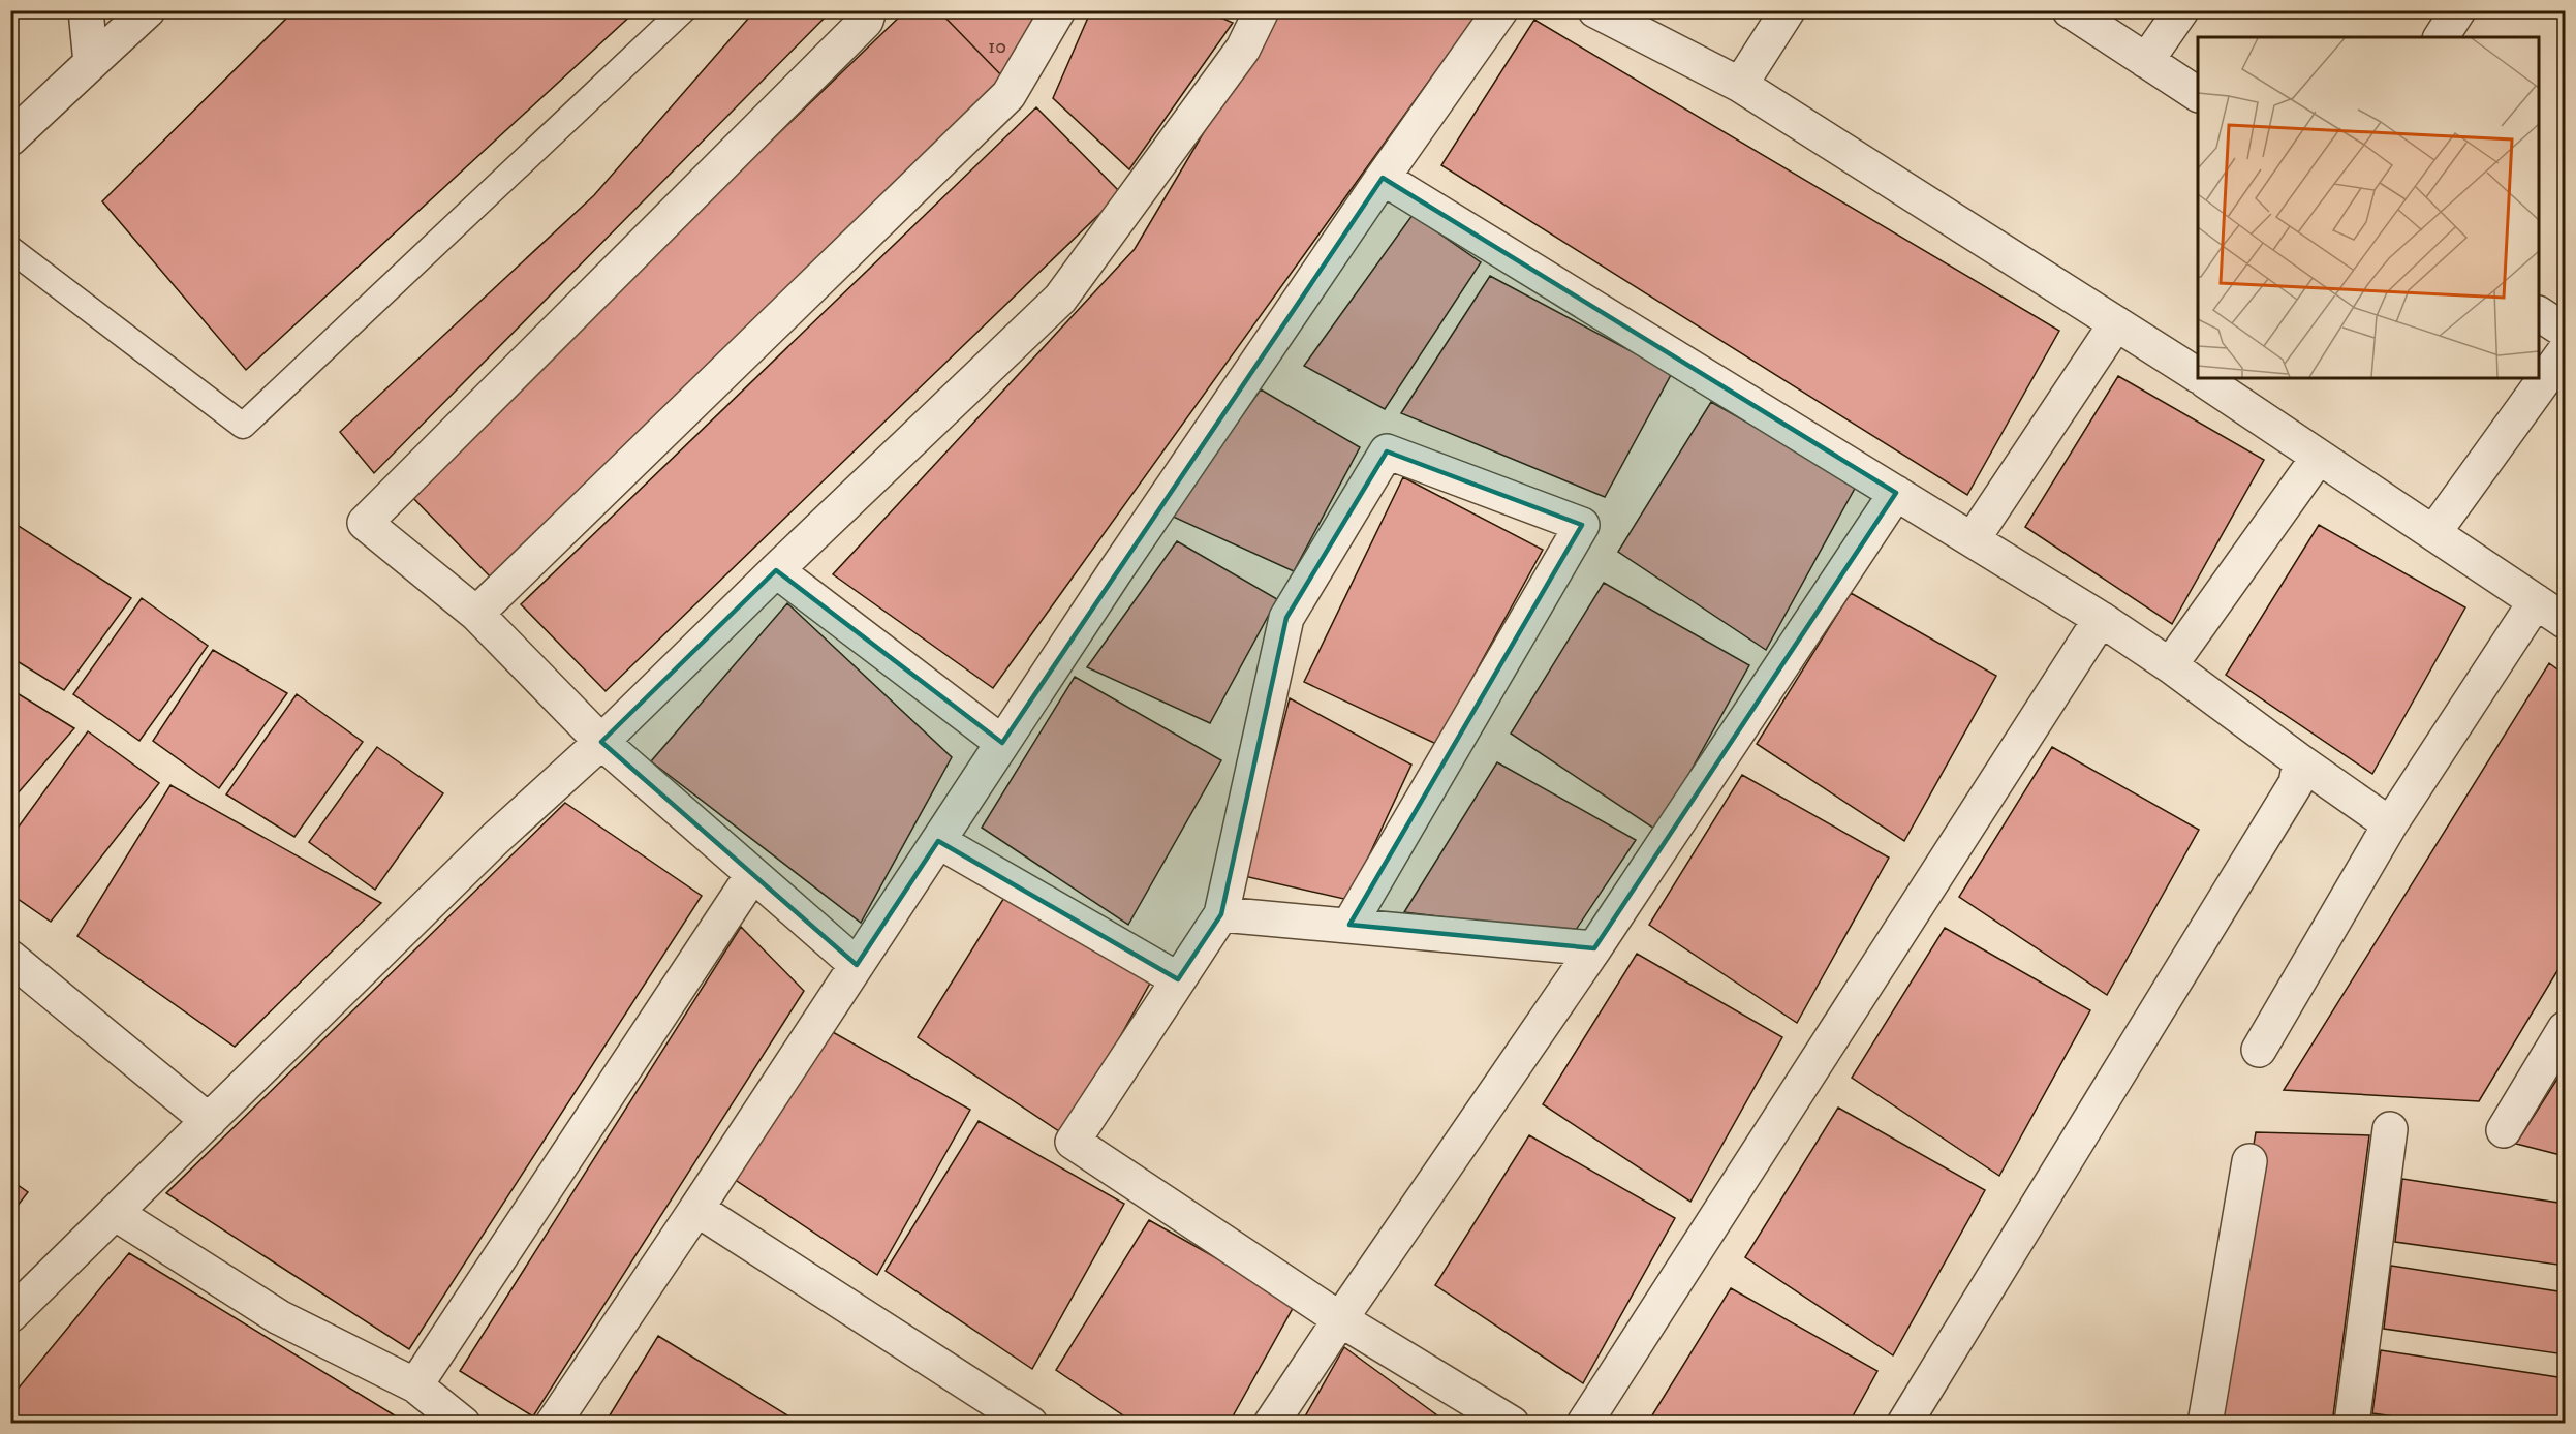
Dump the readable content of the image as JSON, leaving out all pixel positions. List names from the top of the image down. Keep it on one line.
{"house_numbers":["10"]}
